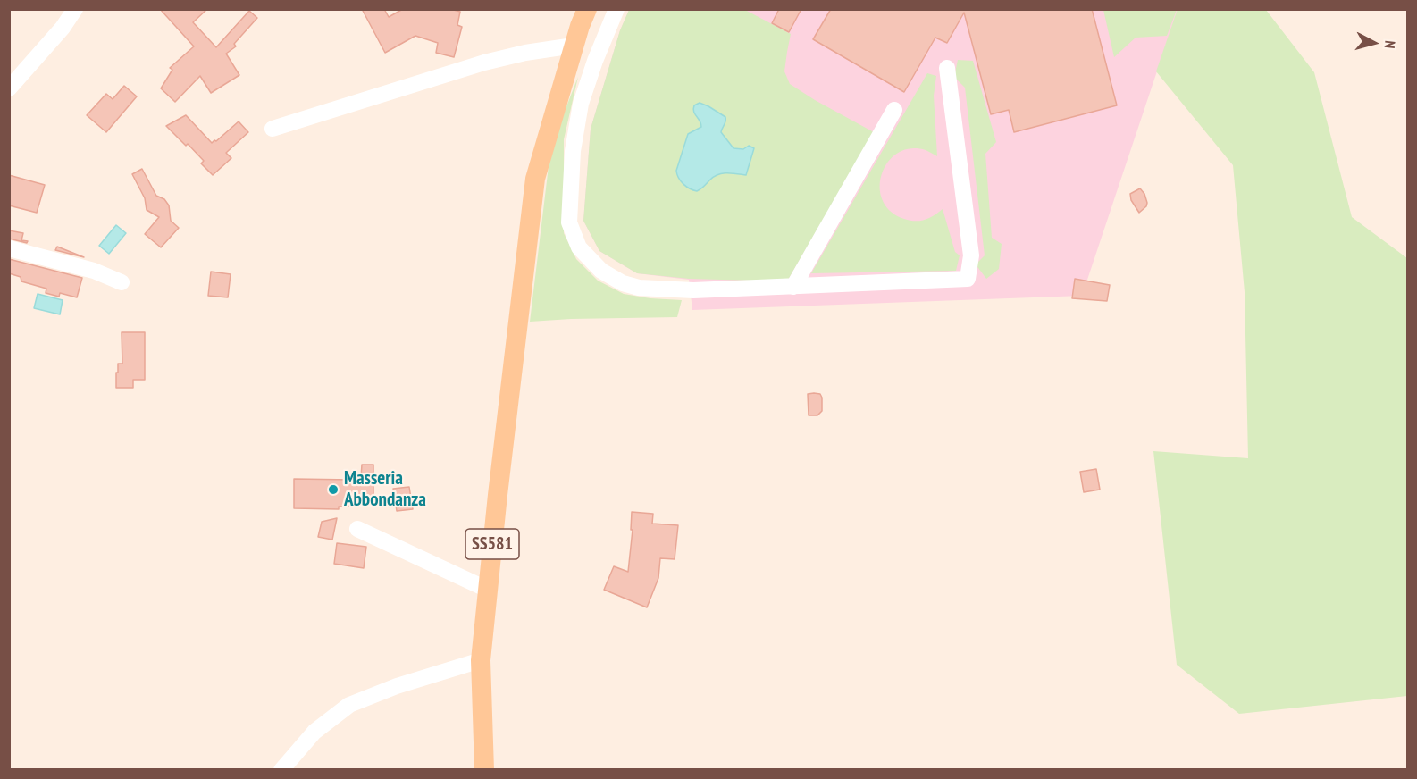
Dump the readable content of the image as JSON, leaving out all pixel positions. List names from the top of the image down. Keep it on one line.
{"streets":{"main road":["SS581"]},"places":["Masseria Abbondanza"],"north":"right"}
